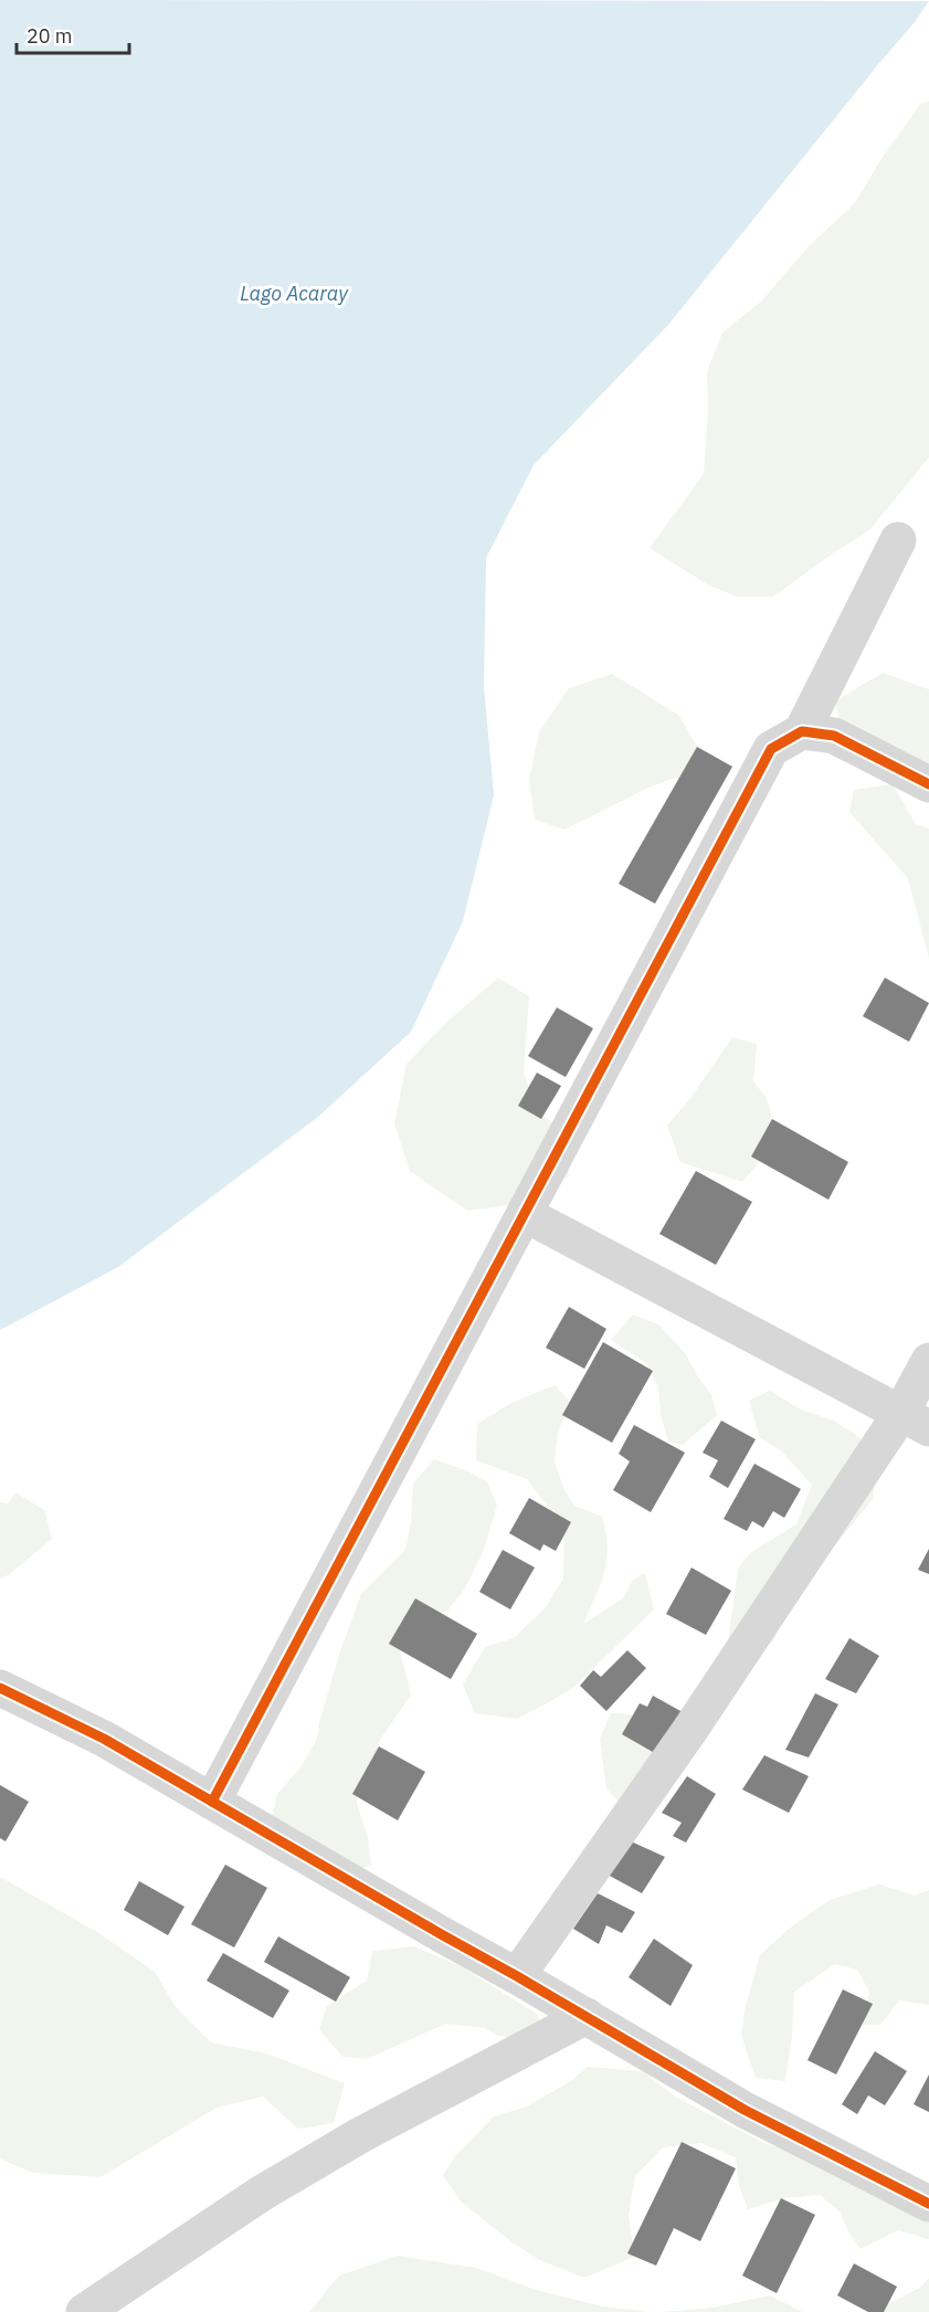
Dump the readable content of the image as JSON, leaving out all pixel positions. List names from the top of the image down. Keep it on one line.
{"water":["Lago Acaray"],"scale_bar":"20 m"}
